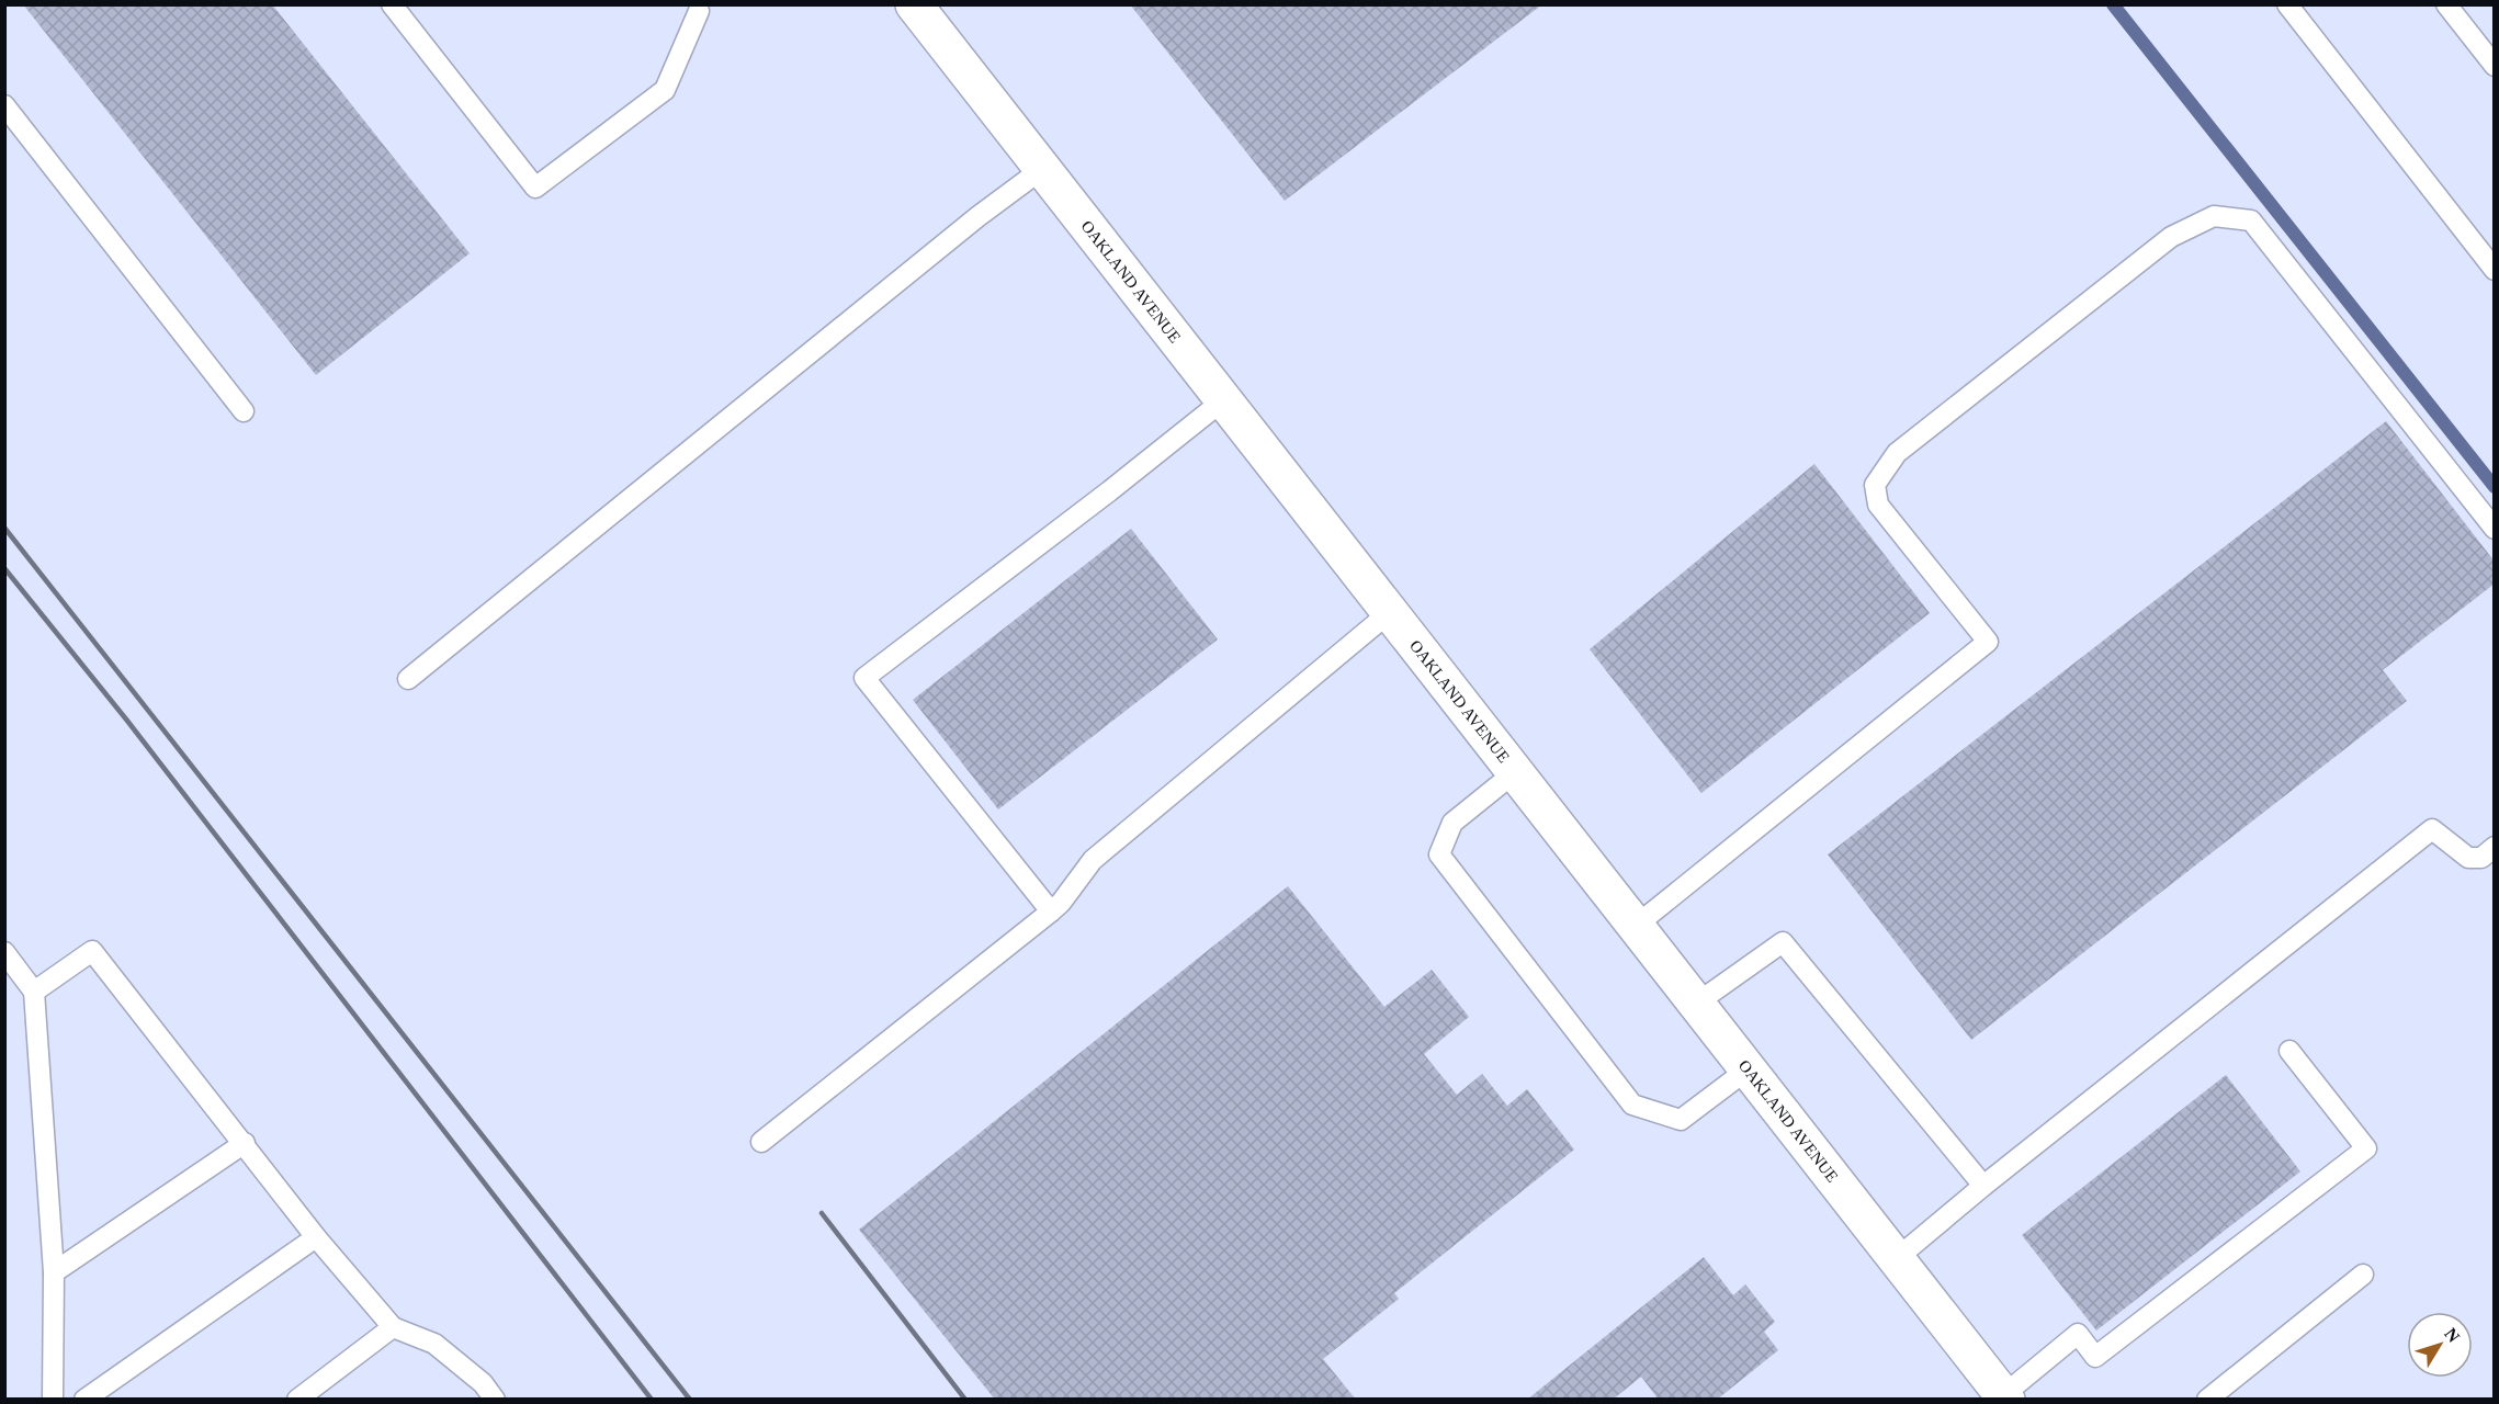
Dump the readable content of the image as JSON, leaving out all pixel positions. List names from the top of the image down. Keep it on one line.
{"streets":{"street":["OAKLAND AVENUE"]},"north":"top right"}
